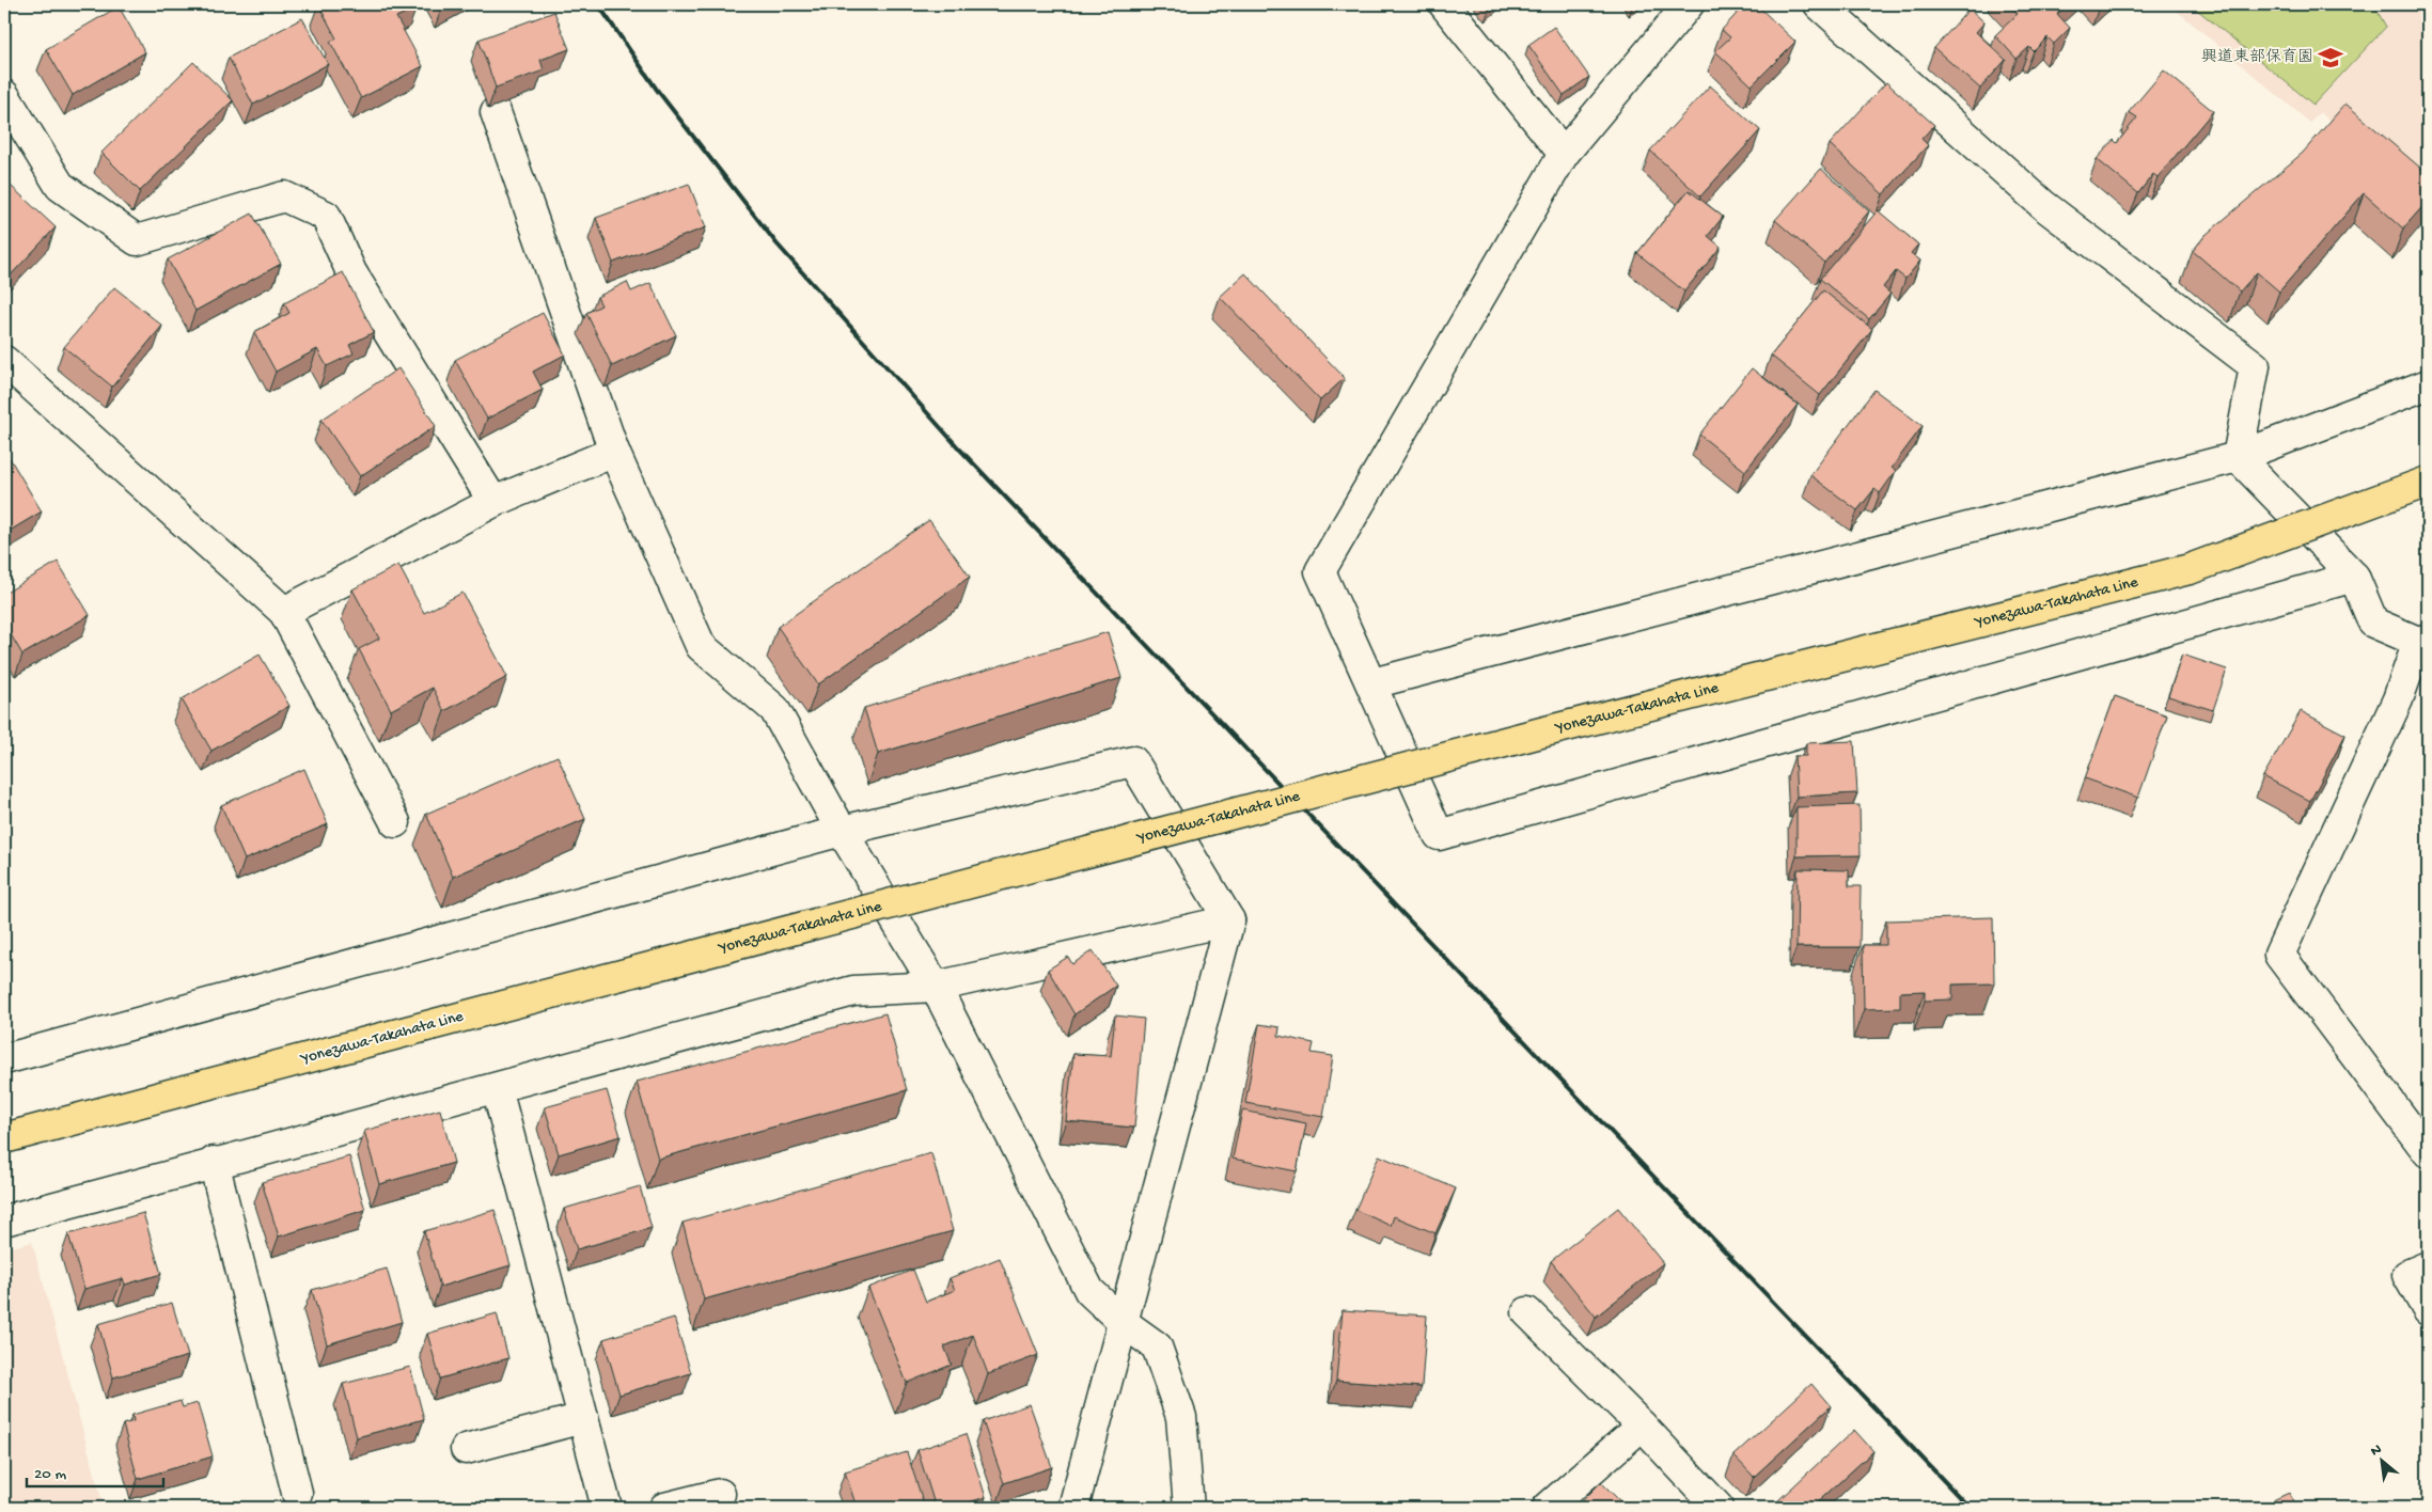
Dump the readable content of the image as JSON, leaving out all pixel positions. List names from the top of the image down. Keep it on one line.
{"streets":{"main road":["Yonezawa-Takahata Line"]},"places":{"school or university":["興道東部保育園"]},"scale_bar":"20 m","north":"top left"}
